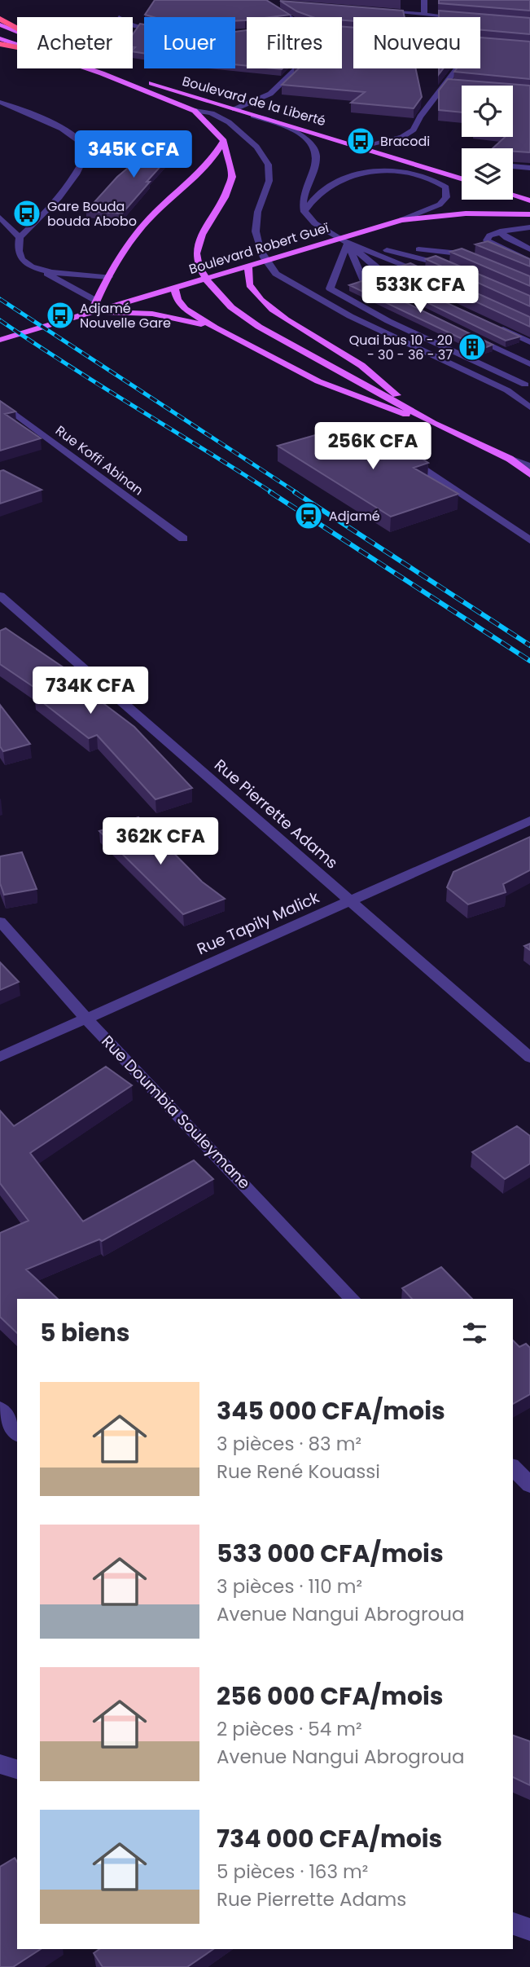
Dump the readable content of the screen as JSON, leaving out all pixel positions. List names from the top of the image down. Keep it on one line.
{"streets":{"main road":["Boulevard de la Liberté","Boulevard Robert Gueï"],"street":["Rue Koffi Abinan","Rue Pierrette Adams","Rue Tapily Malick","Rue Doumbia Souleymane"]},"crossings":[["Rue Pierrette Adams","Rue Tapily Malick"],["Rue Tapily Malick","Rue Doumbia Souleymane"]],"places":{"bus stop":["Bracodi","Gare Bouda bouda Abobo","Adjamé Nouvelle Gare"],"building":["Quai bus 10 - 20 - 30 - 36 - 37"],"station":["Adjamé"]},"page":{"chip":["Acheter","Louer","Filtres","Nouveau"],"price":["345K CFA","533K CFA","256K CFA","734K CFA","362K CFA"],"heading":"5 biens","list":[{"name":"345 000 CFA/mois","note":"3 pièces · 83 m² · Rue René Kouassi"},{"name":"533 000 CFA/mois","note":"3 pièces · 110 m² · Avenue Nangui Abrogroua"},{"name":"256 000 CFA/mois","note":"2 pièces · 54 m² · Avenue Nangui Abrogroua"},{"name":"734 000 CFA/mois","note":"5 pièces · 163 m² · Rue Pierrette Adams"}]}}
